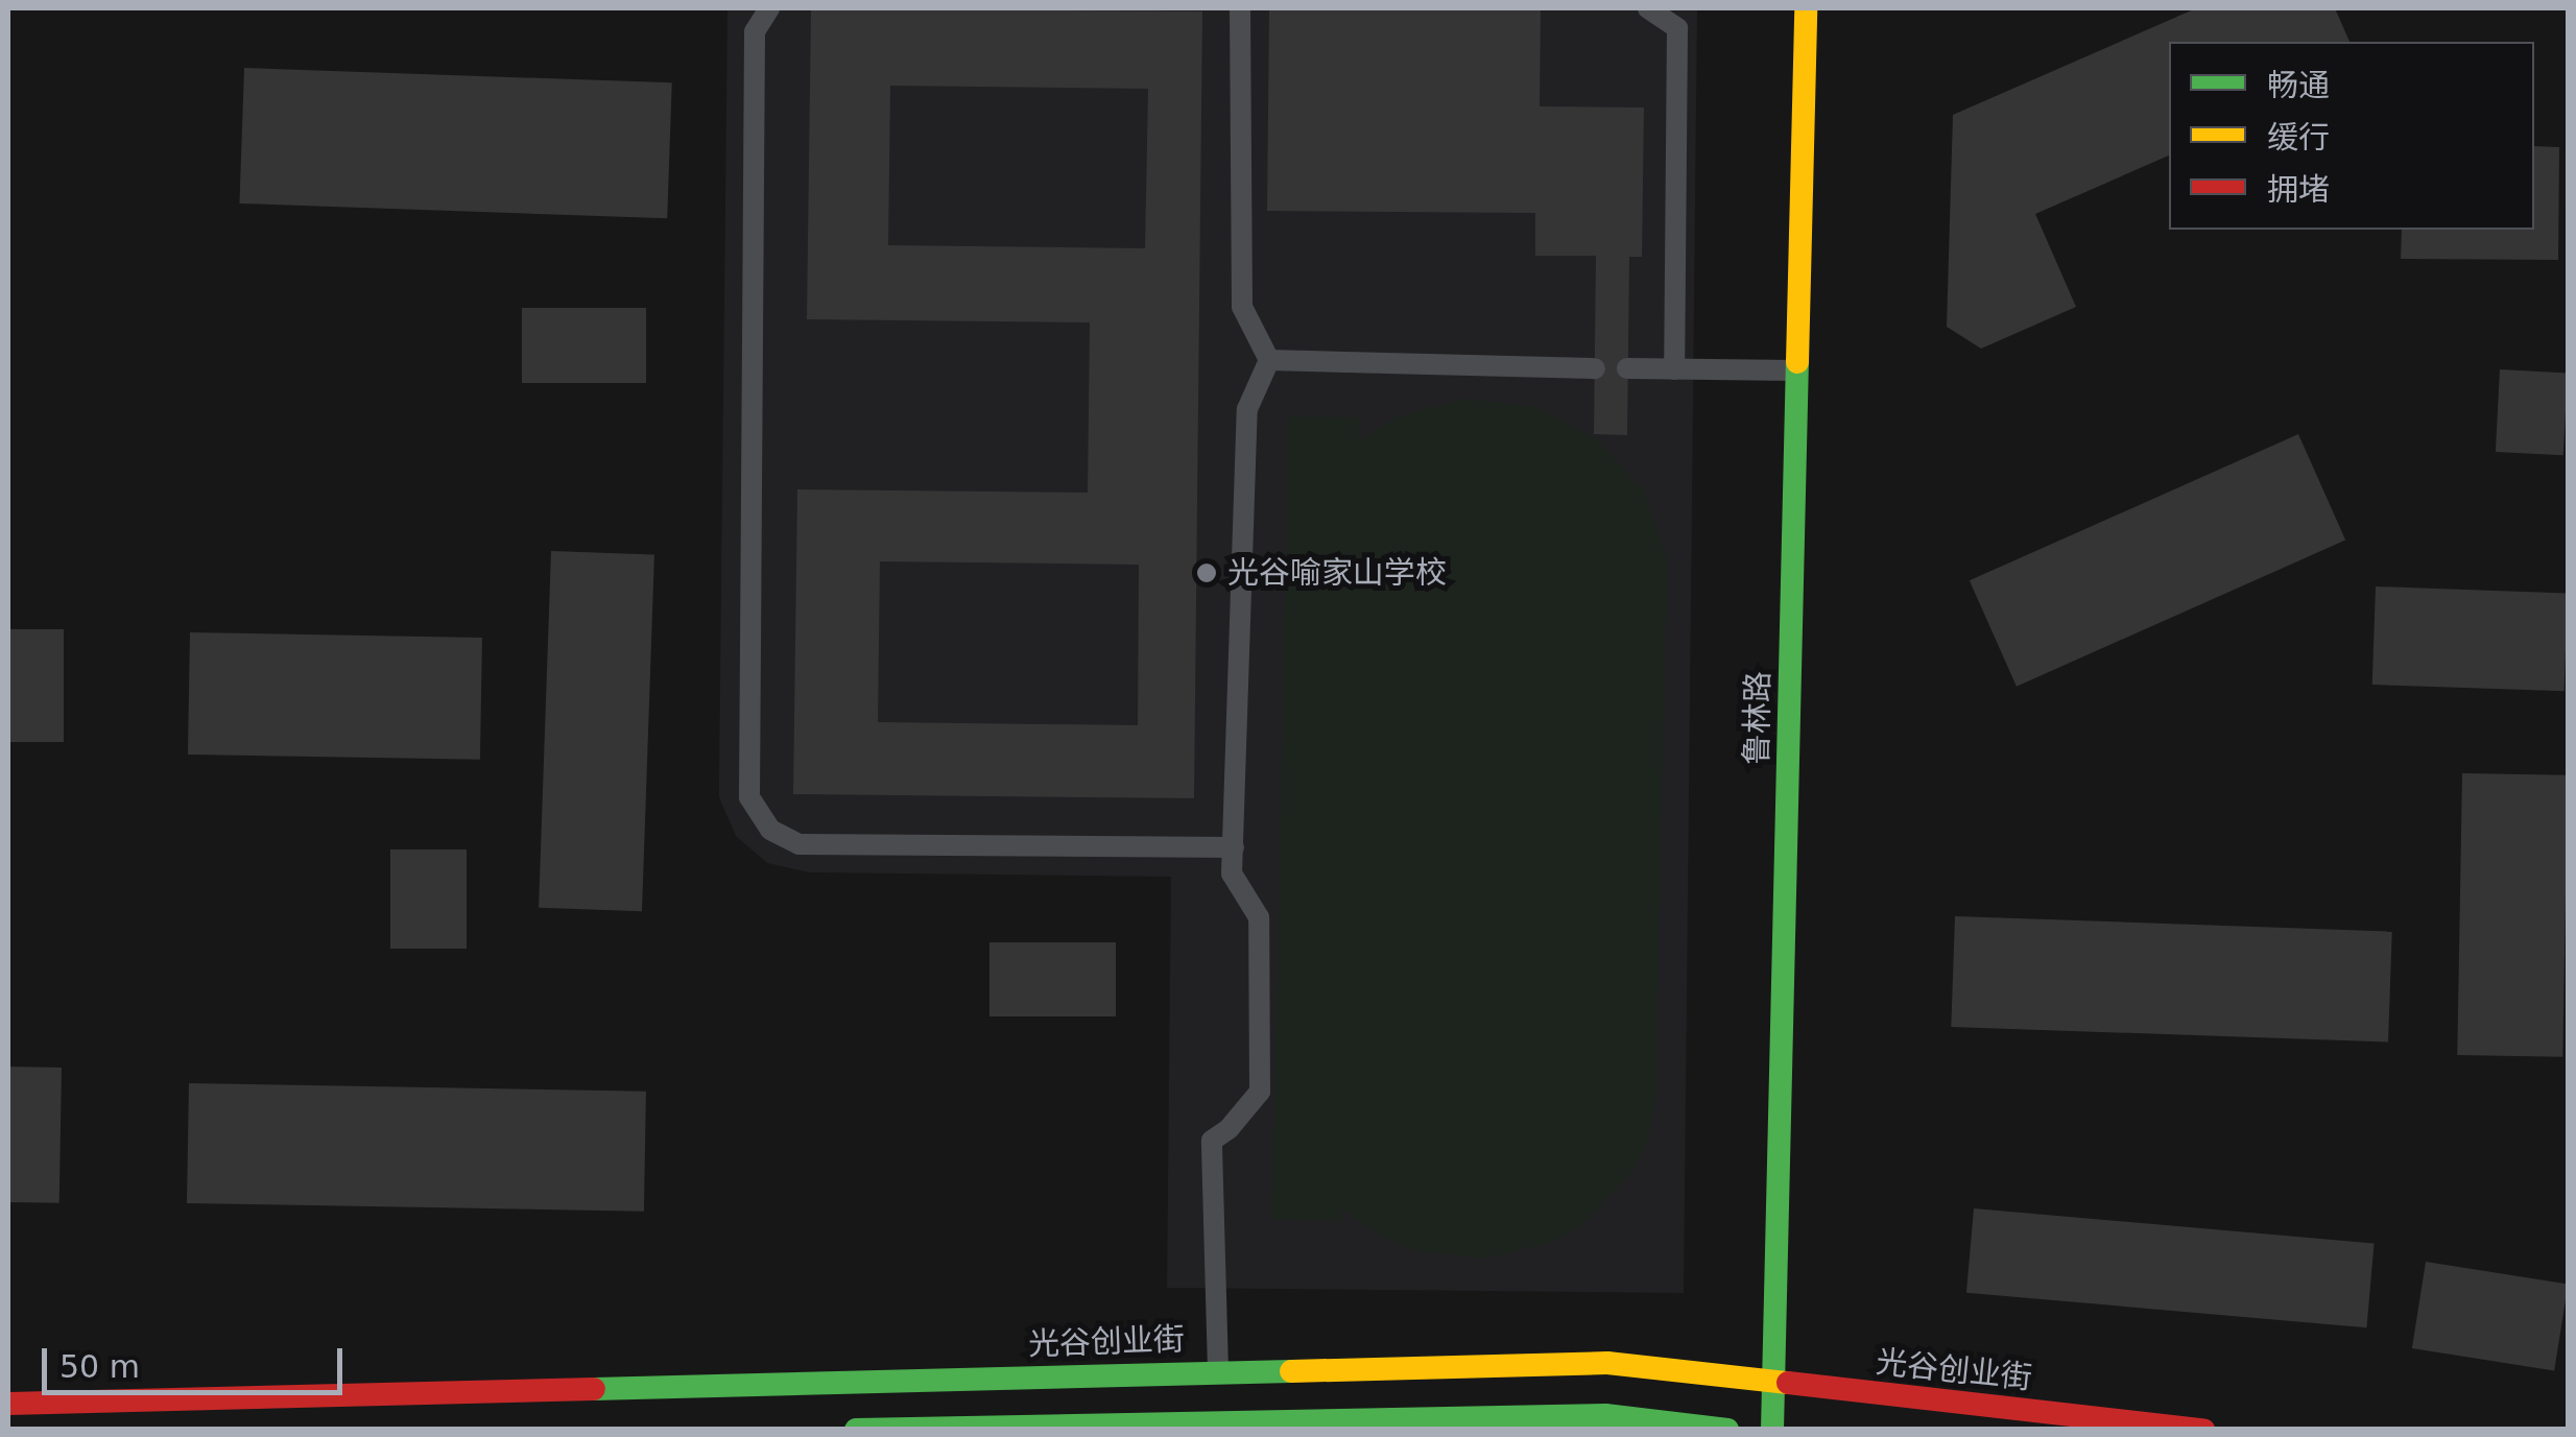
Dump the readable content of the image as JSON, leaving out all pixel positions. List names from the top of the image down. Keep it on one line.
{"streets":{"main road":["鲁林路","光谷创业街"]},"crossings":[["鲁林路","光谷创业街"]],"places":["光谷喻家山学校"],"legend":["畅通","缓行","拥堵"],"scale_bar":"50 m"}
